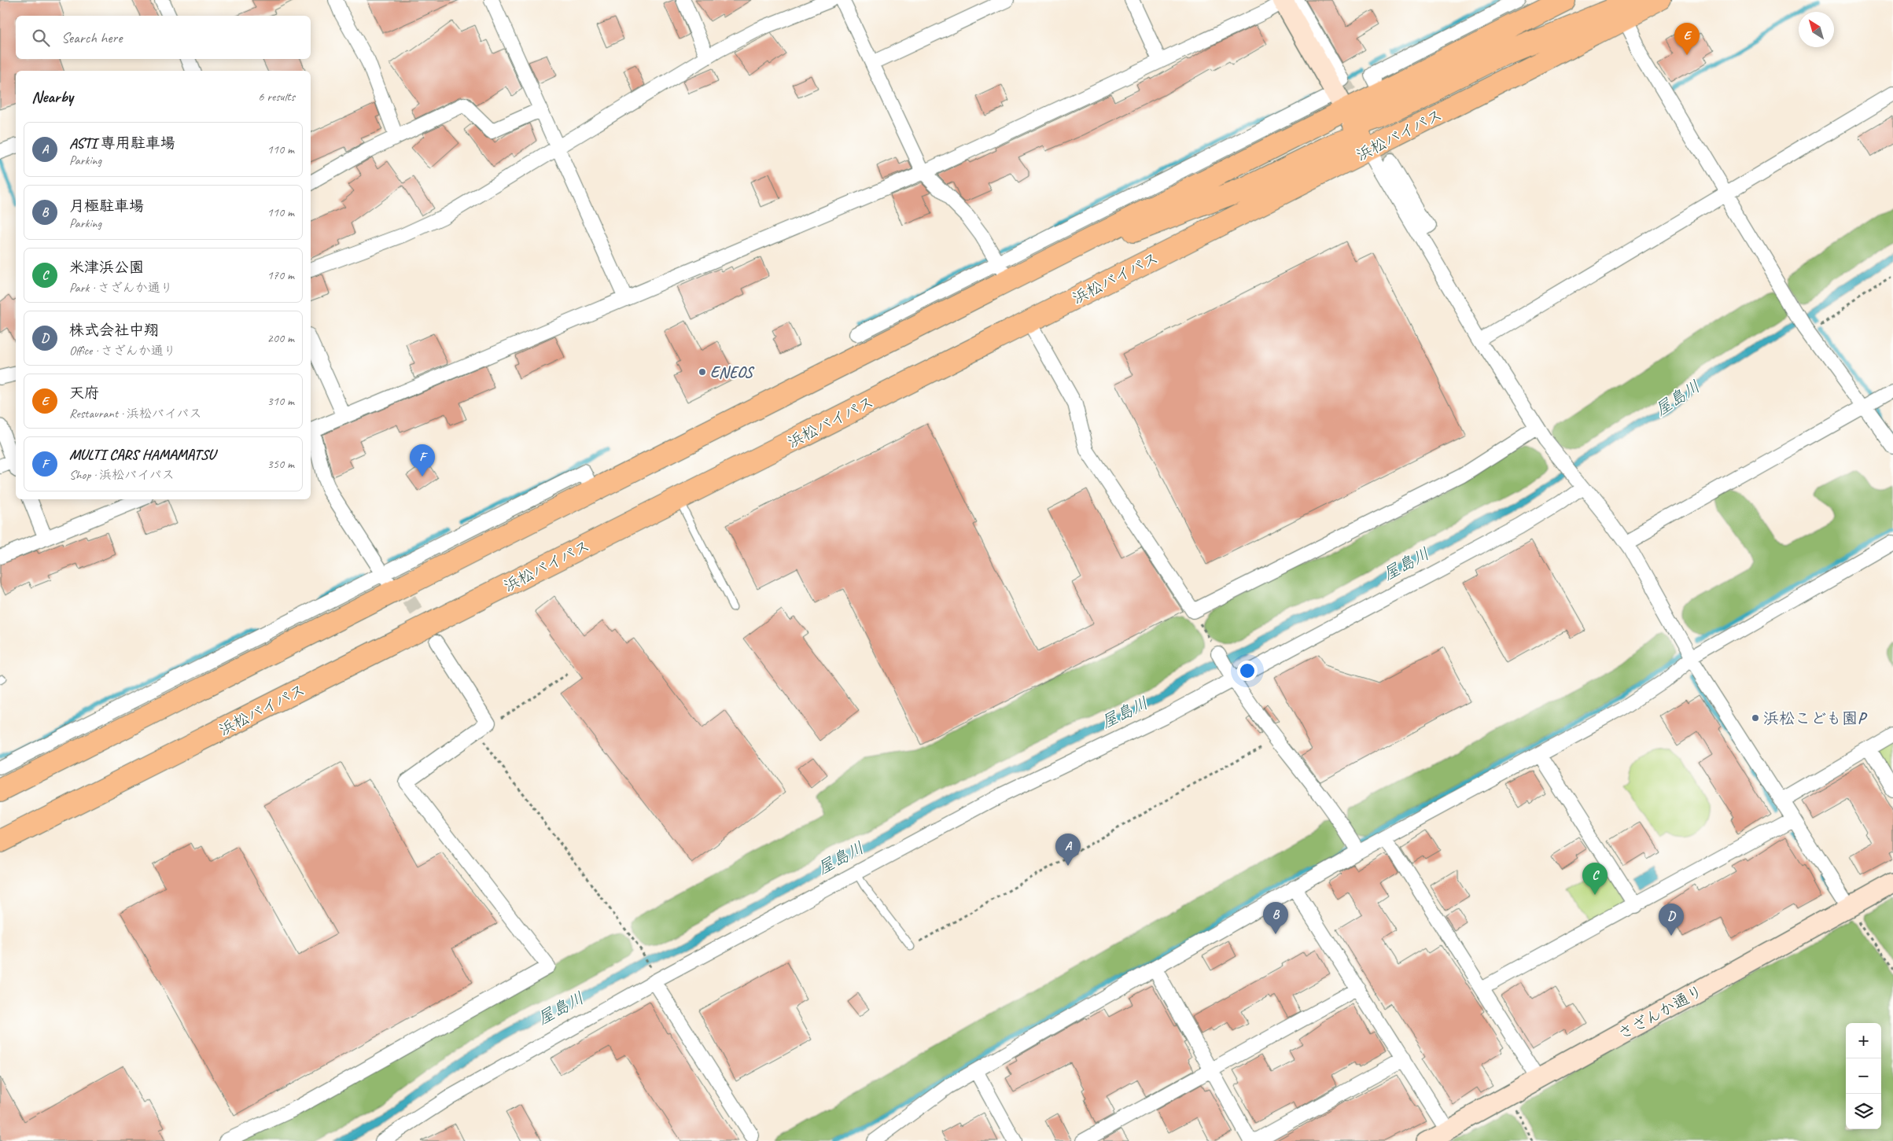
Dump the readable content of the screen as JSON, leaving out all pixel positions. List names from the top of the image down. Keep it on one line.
{"streets":{"highway":["浜松バイパス"],"street":["さざんか通り"]},"water":["屋島川"],"places":["ENEOS","浜松こども園P"],"north":"top left","page":{"search":"Search here","pins":["E","F","A","C","B","D"],"heading":["Nearby","6 results"],"list":[{"mark":"A","name":"ASTI 専用駐車場","note":"Parking","value":"110 m"},{"mark":"B","name":"月極駐車場","note":"Parking","value":"110 m"},{"mark":"C","name":"米津浜公園","note":"Park · さざんか通り","value":"170 m"},{"mark":"D","name":"株式会社中翔","note":"Office · さざんか通り","value":"200 m"},{"mark":"E","name":"天府","note":"Restaurant · 浜松バイパス","value":"310 m"},{"mark":"F","name":"MULTI CARS HAMAMATSU","note":"Shop · 浜松バイパス","value":"350 m"}],"map_buttons":["+","−"]}}
